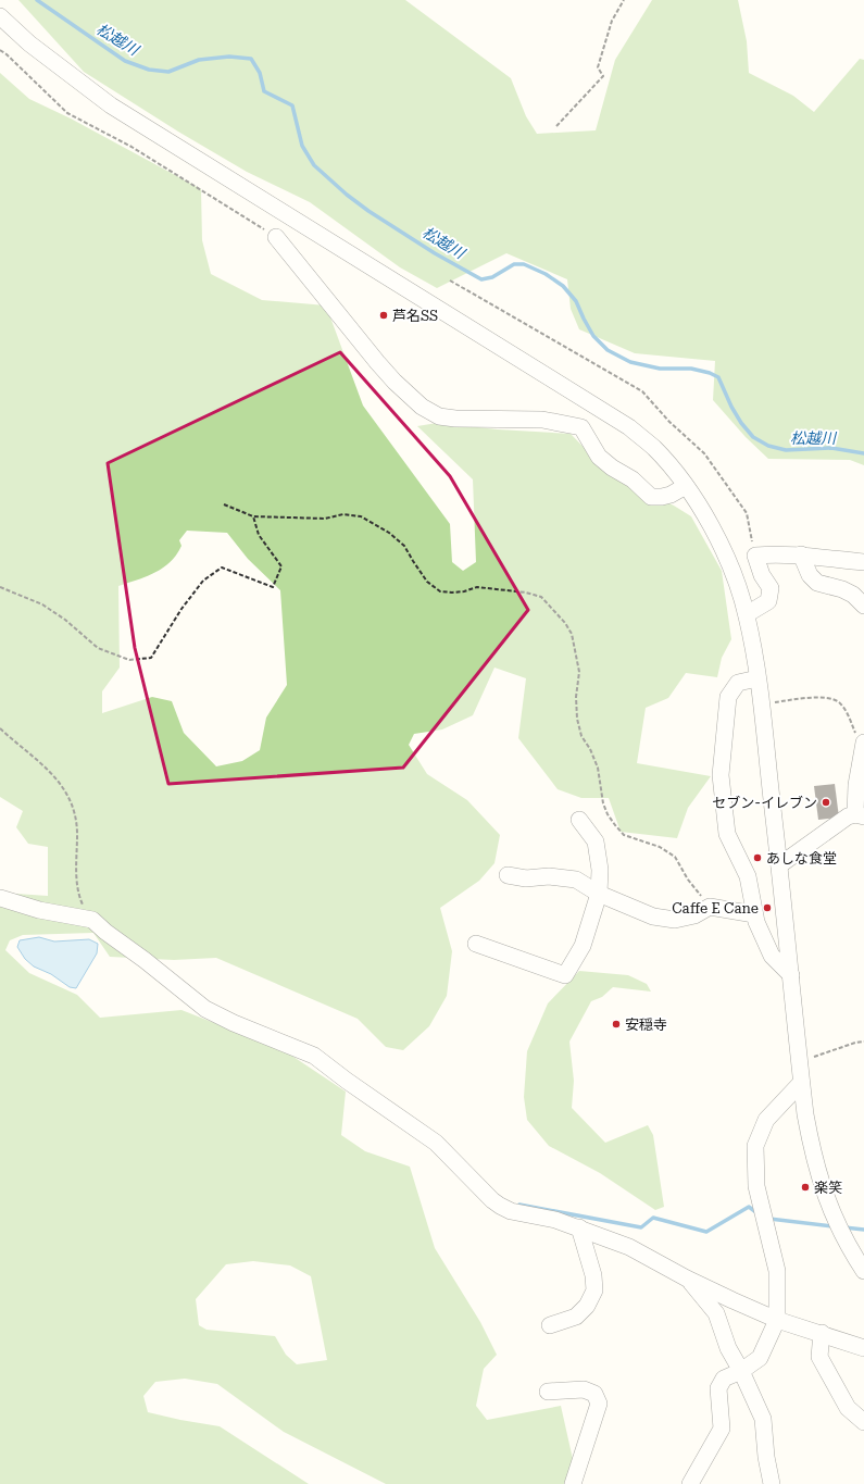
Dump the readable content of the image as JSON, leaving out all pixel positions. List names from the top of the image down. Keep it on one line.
{"water":["松越川"],"places":["芦名SS","セブン-イレブン","あしな食堂","Caffe E Cane","安穏寺","楽笑"]}
